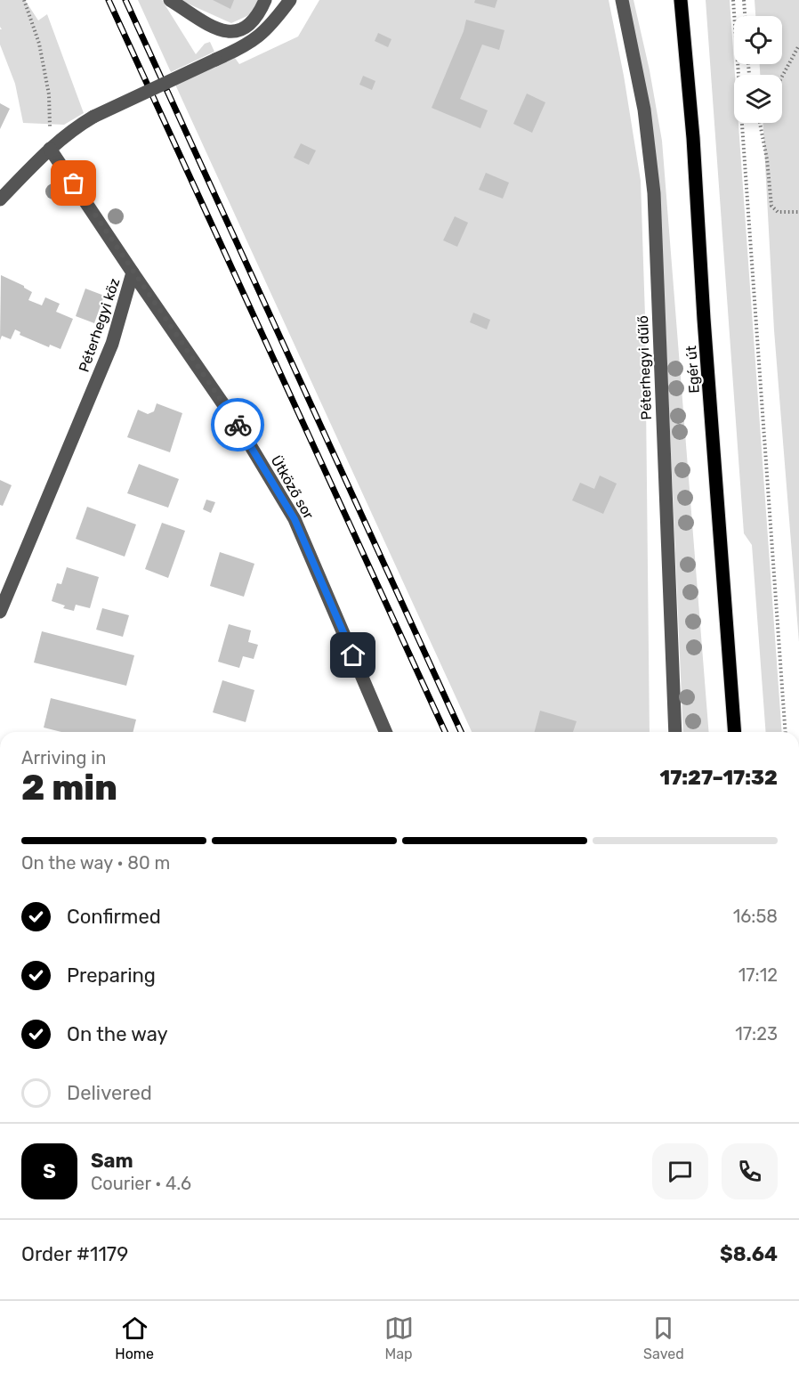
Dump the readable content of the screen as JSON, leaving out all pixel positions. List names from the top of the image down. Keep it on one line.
{"streets":{"main road":["Egér út"],"street":["Péterhegyi köz","Péterhegyi dűlő","Ütköző sor"]},"crossings":[["Péterhegyi köz","Ütköző sor"]],"page":{"heading":["2 min","Arriving in","17:27–17:32"],"panel":["Sam","Courier · 4.6","Order #1179","$8.64"],"bar":"On the way · 80 m","list":[["Confirmed","16:58"],["Preparing","17:12"],["On the way","17:23"],"Delivered"],"round":"S","tabs":["Home","Map","Saved"]}}
